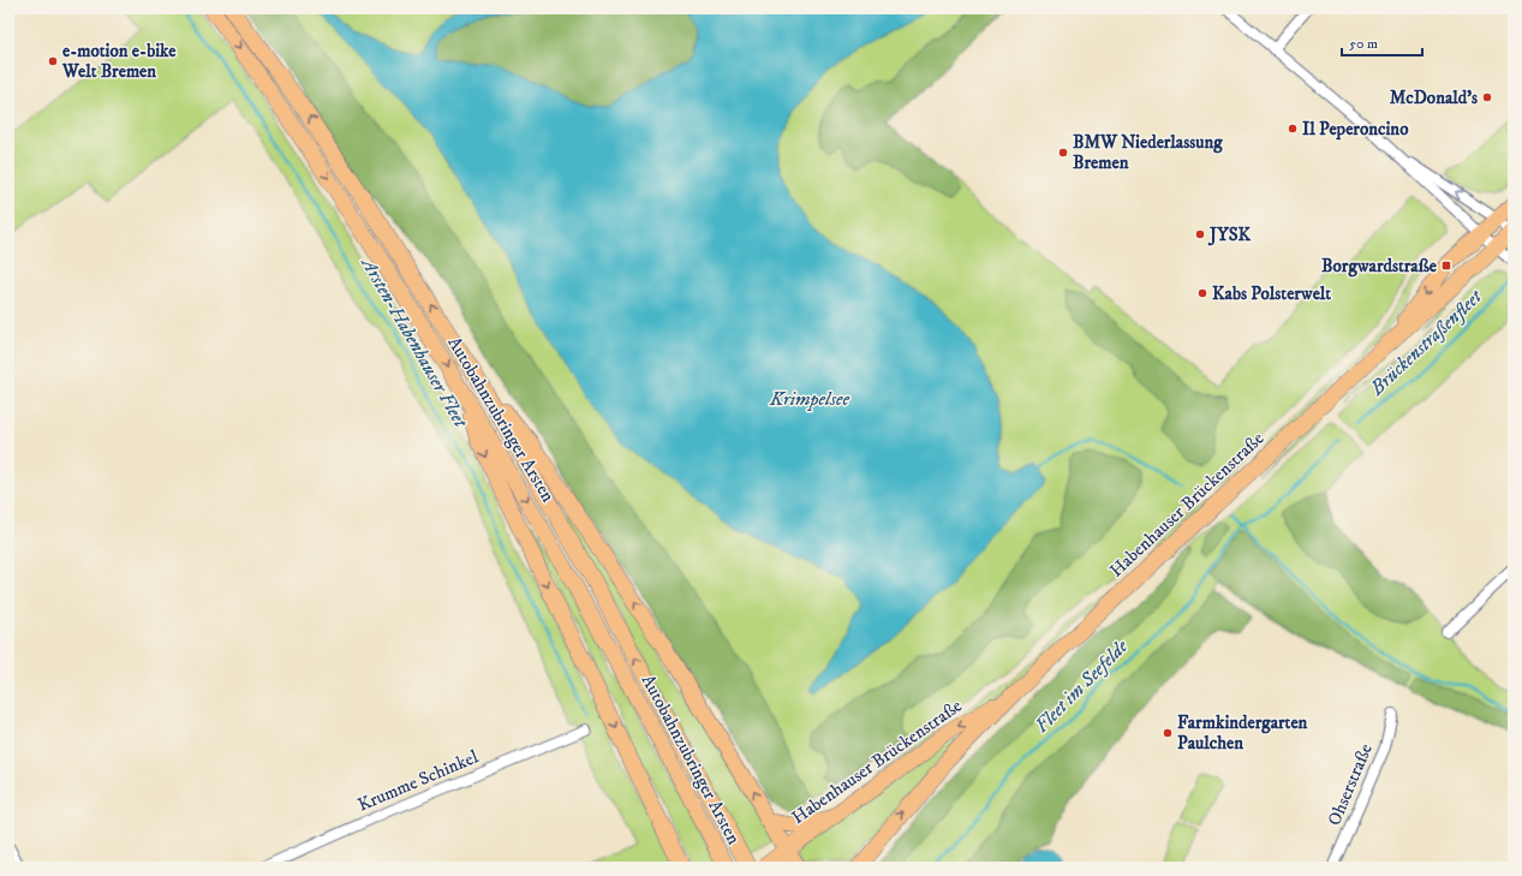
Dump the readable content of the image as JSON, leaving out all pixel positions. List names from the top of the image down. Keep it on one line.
{"streets":{"main road":["Autobahnzubringer Arsten","Habenhauser Brückenstraße"],"street":["Krumme Schinkel","Ohserstraße"]},"water":["Arsten-Habenhauser Fleet","Brückenstraßenfleet","Krimpelsee","Fleet im Seefelde"],"places":{"other":["e-motion e-bike Welt Bremen","McDonald's","Il Peperoncino","BMW Niederlassung Bremen","JYSK","Kabs Polsterwelt","Farmkindergarten Paulchen"],"transit":["Borgwardstraße"]},"scale_bar":"50 m"}
